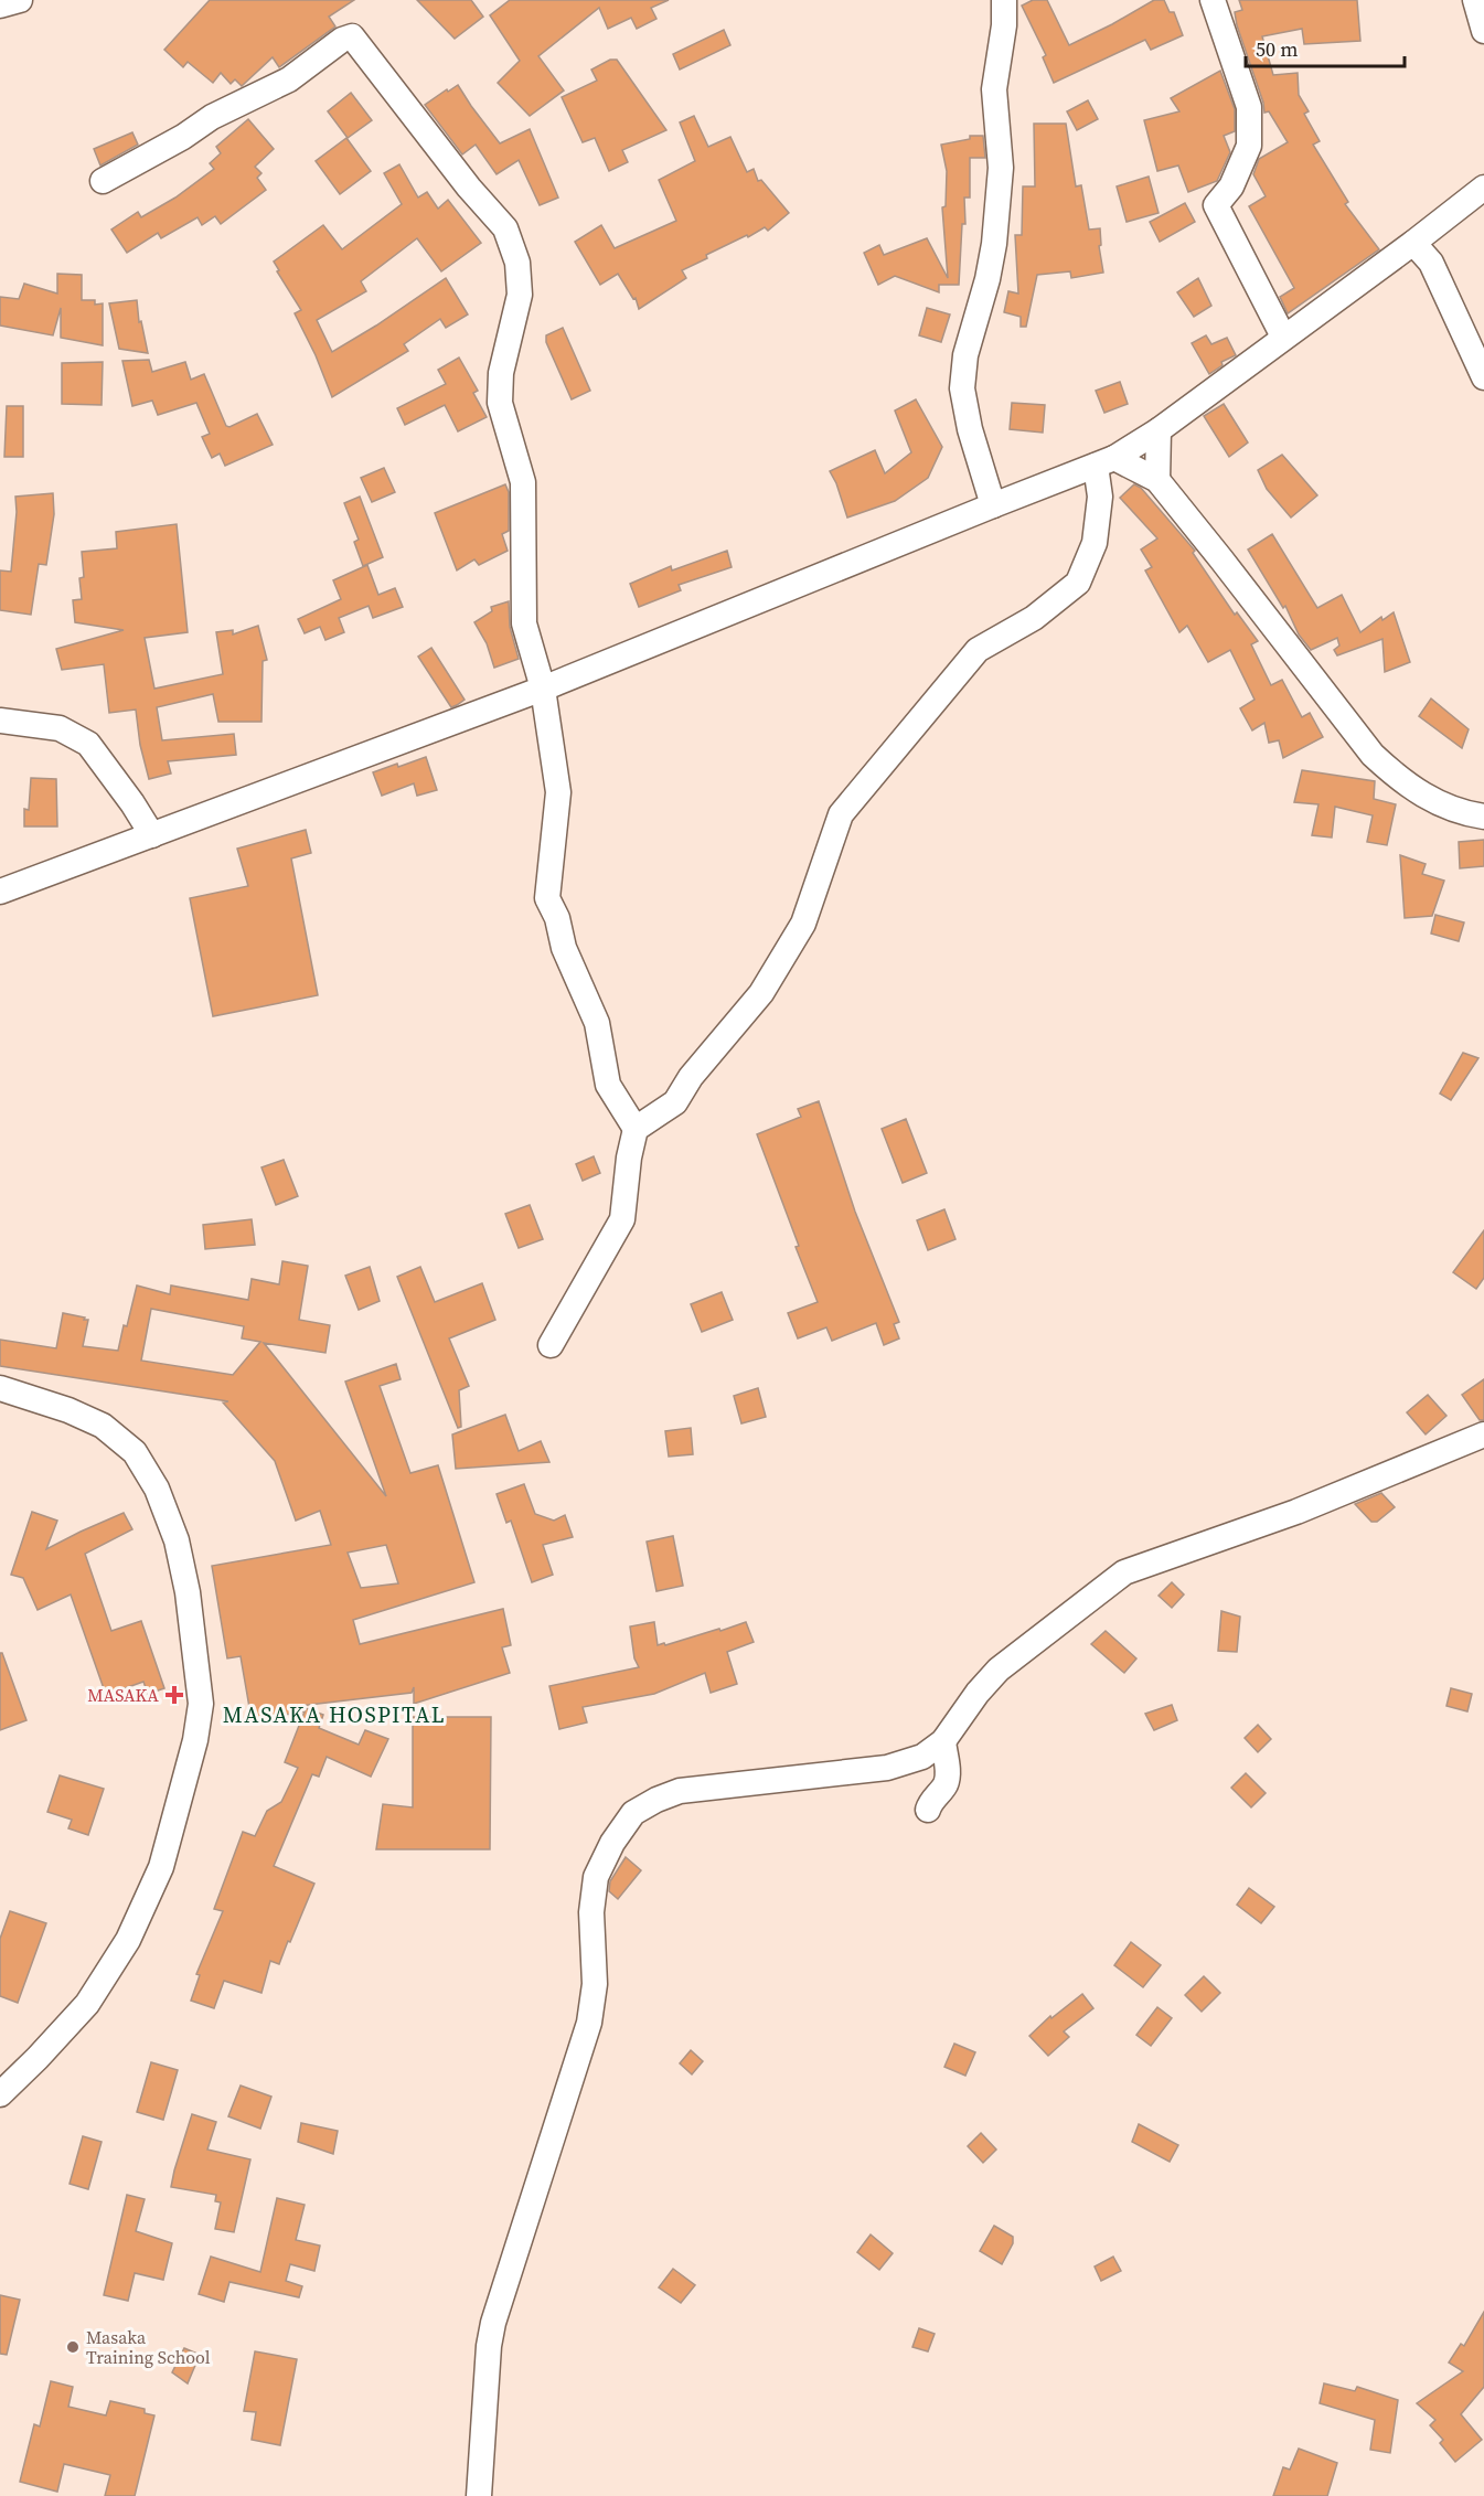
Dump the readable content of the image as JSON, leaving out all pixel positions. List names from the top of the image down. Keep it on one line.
{"districts":["MASAKA HOSPITAL"],"places":{"health":["MASAKA"],"other":["Masaka Training School"]},"scale_bar":"50 m"}
